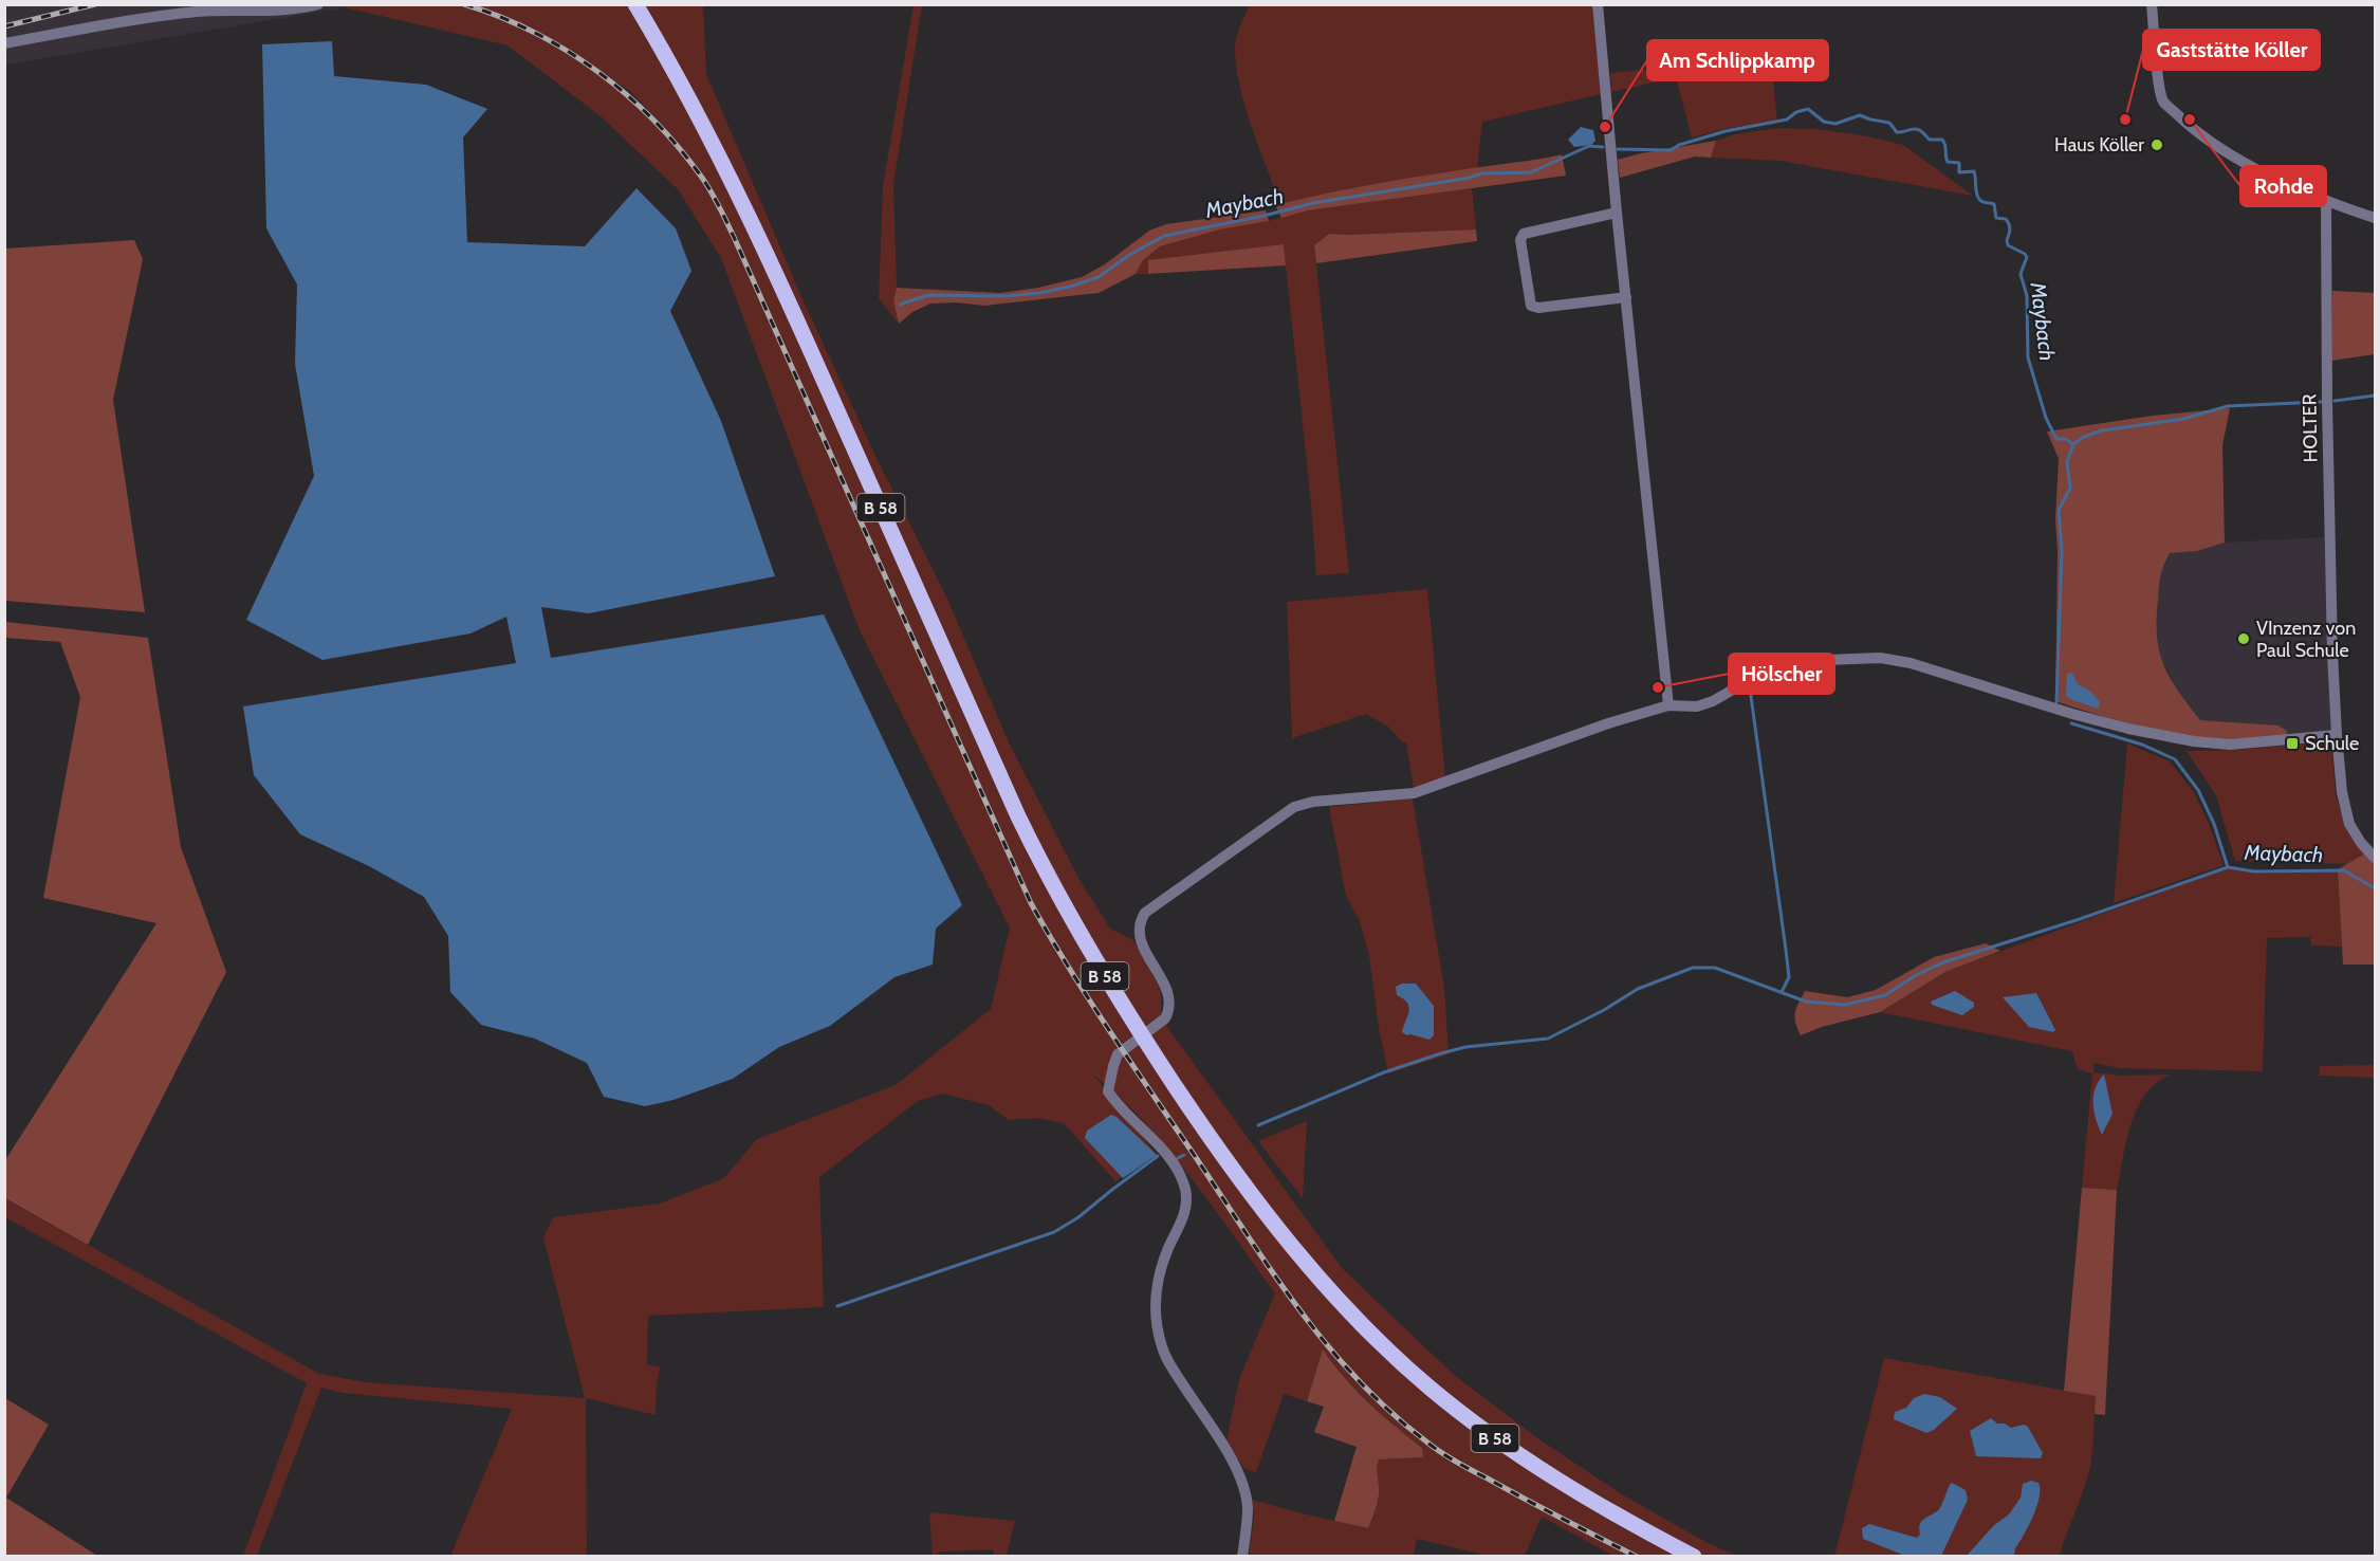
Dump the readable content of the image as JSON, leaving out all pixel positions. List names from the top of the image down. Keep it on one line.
{"streets":{"main road":["B 58"],"street":["HOLTER"]},"water":["Maybach"],"places":{"other":["Gaststätte Köller","Rohde","Am Schlippkamp","Haus Köller","VInzenz von Paul Schule","Hölscher"],"transit":["Schule"]}}
